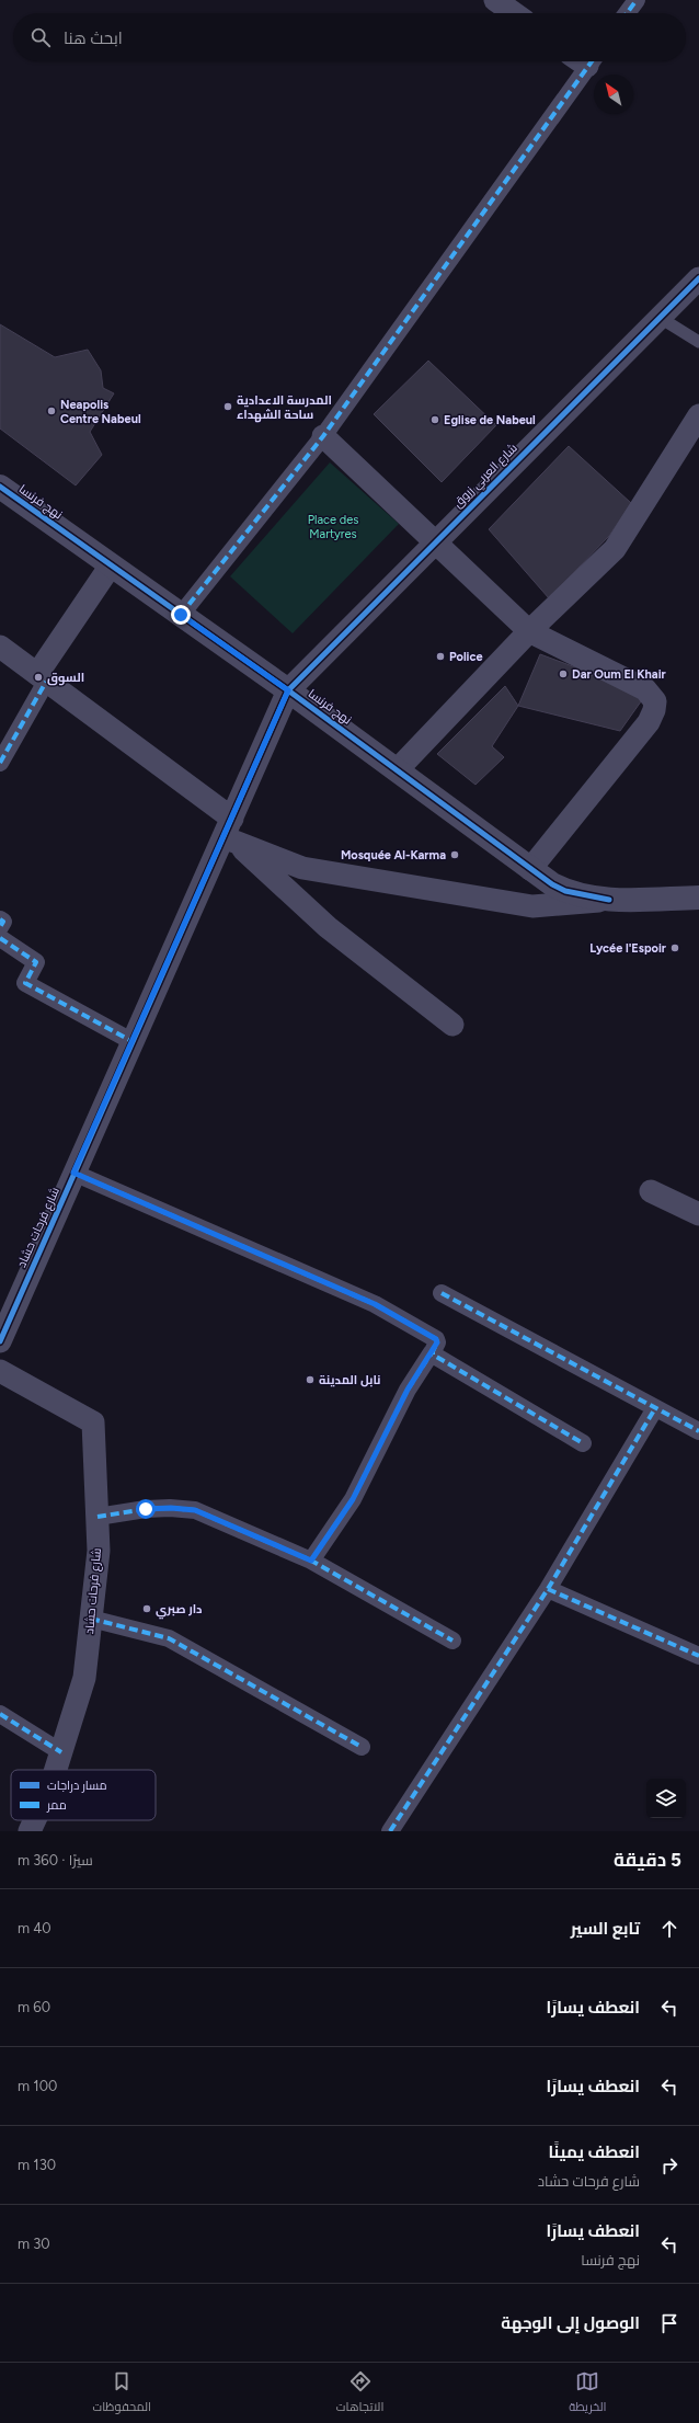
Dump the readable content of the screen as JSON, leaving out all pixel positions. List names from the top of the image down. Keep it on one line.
{"streets":{"street":["شارع العربي زروق","نهج فرنسا","شارع فرحات حشاد"]},"crossings":[["شارع العربي زروق","نهج فرنسا"],["شارع العربي زروق","شارع فرحات حشاد"],["نهج فرنسا","شارع فرحات حشاد"]],"parks":["Place des Martyres"],"places":["المدرسة الاعدادية ساحة الشهداء","Neapolis Centre Nabeul","Eglise de Nabeul","Police","Dar Oum El Khair","السوق","Mosquée Al-Karma","Lycée l'Espoir","نابل المدينة","دار صبري"],"legend":["مسار دراجات","ممر"],"north":"top left","page":{"search":"ابحث هنا","heading":["5 دقيقة","سيرًا · 360 m"],"list":[["تابع السير","40 m"],["انعطف يسارًا","60 m"],["انعطف يسارًا","100 m"],["انعطف يمينًا","شارع فرحات حشاد","130 m"],["انعطف يسارًا","نهج فرنسا","30 m"],"الوصول إلى الوجهة"],"nav":["الخريطة","الاتجاهات","المحفوظات"]}}
